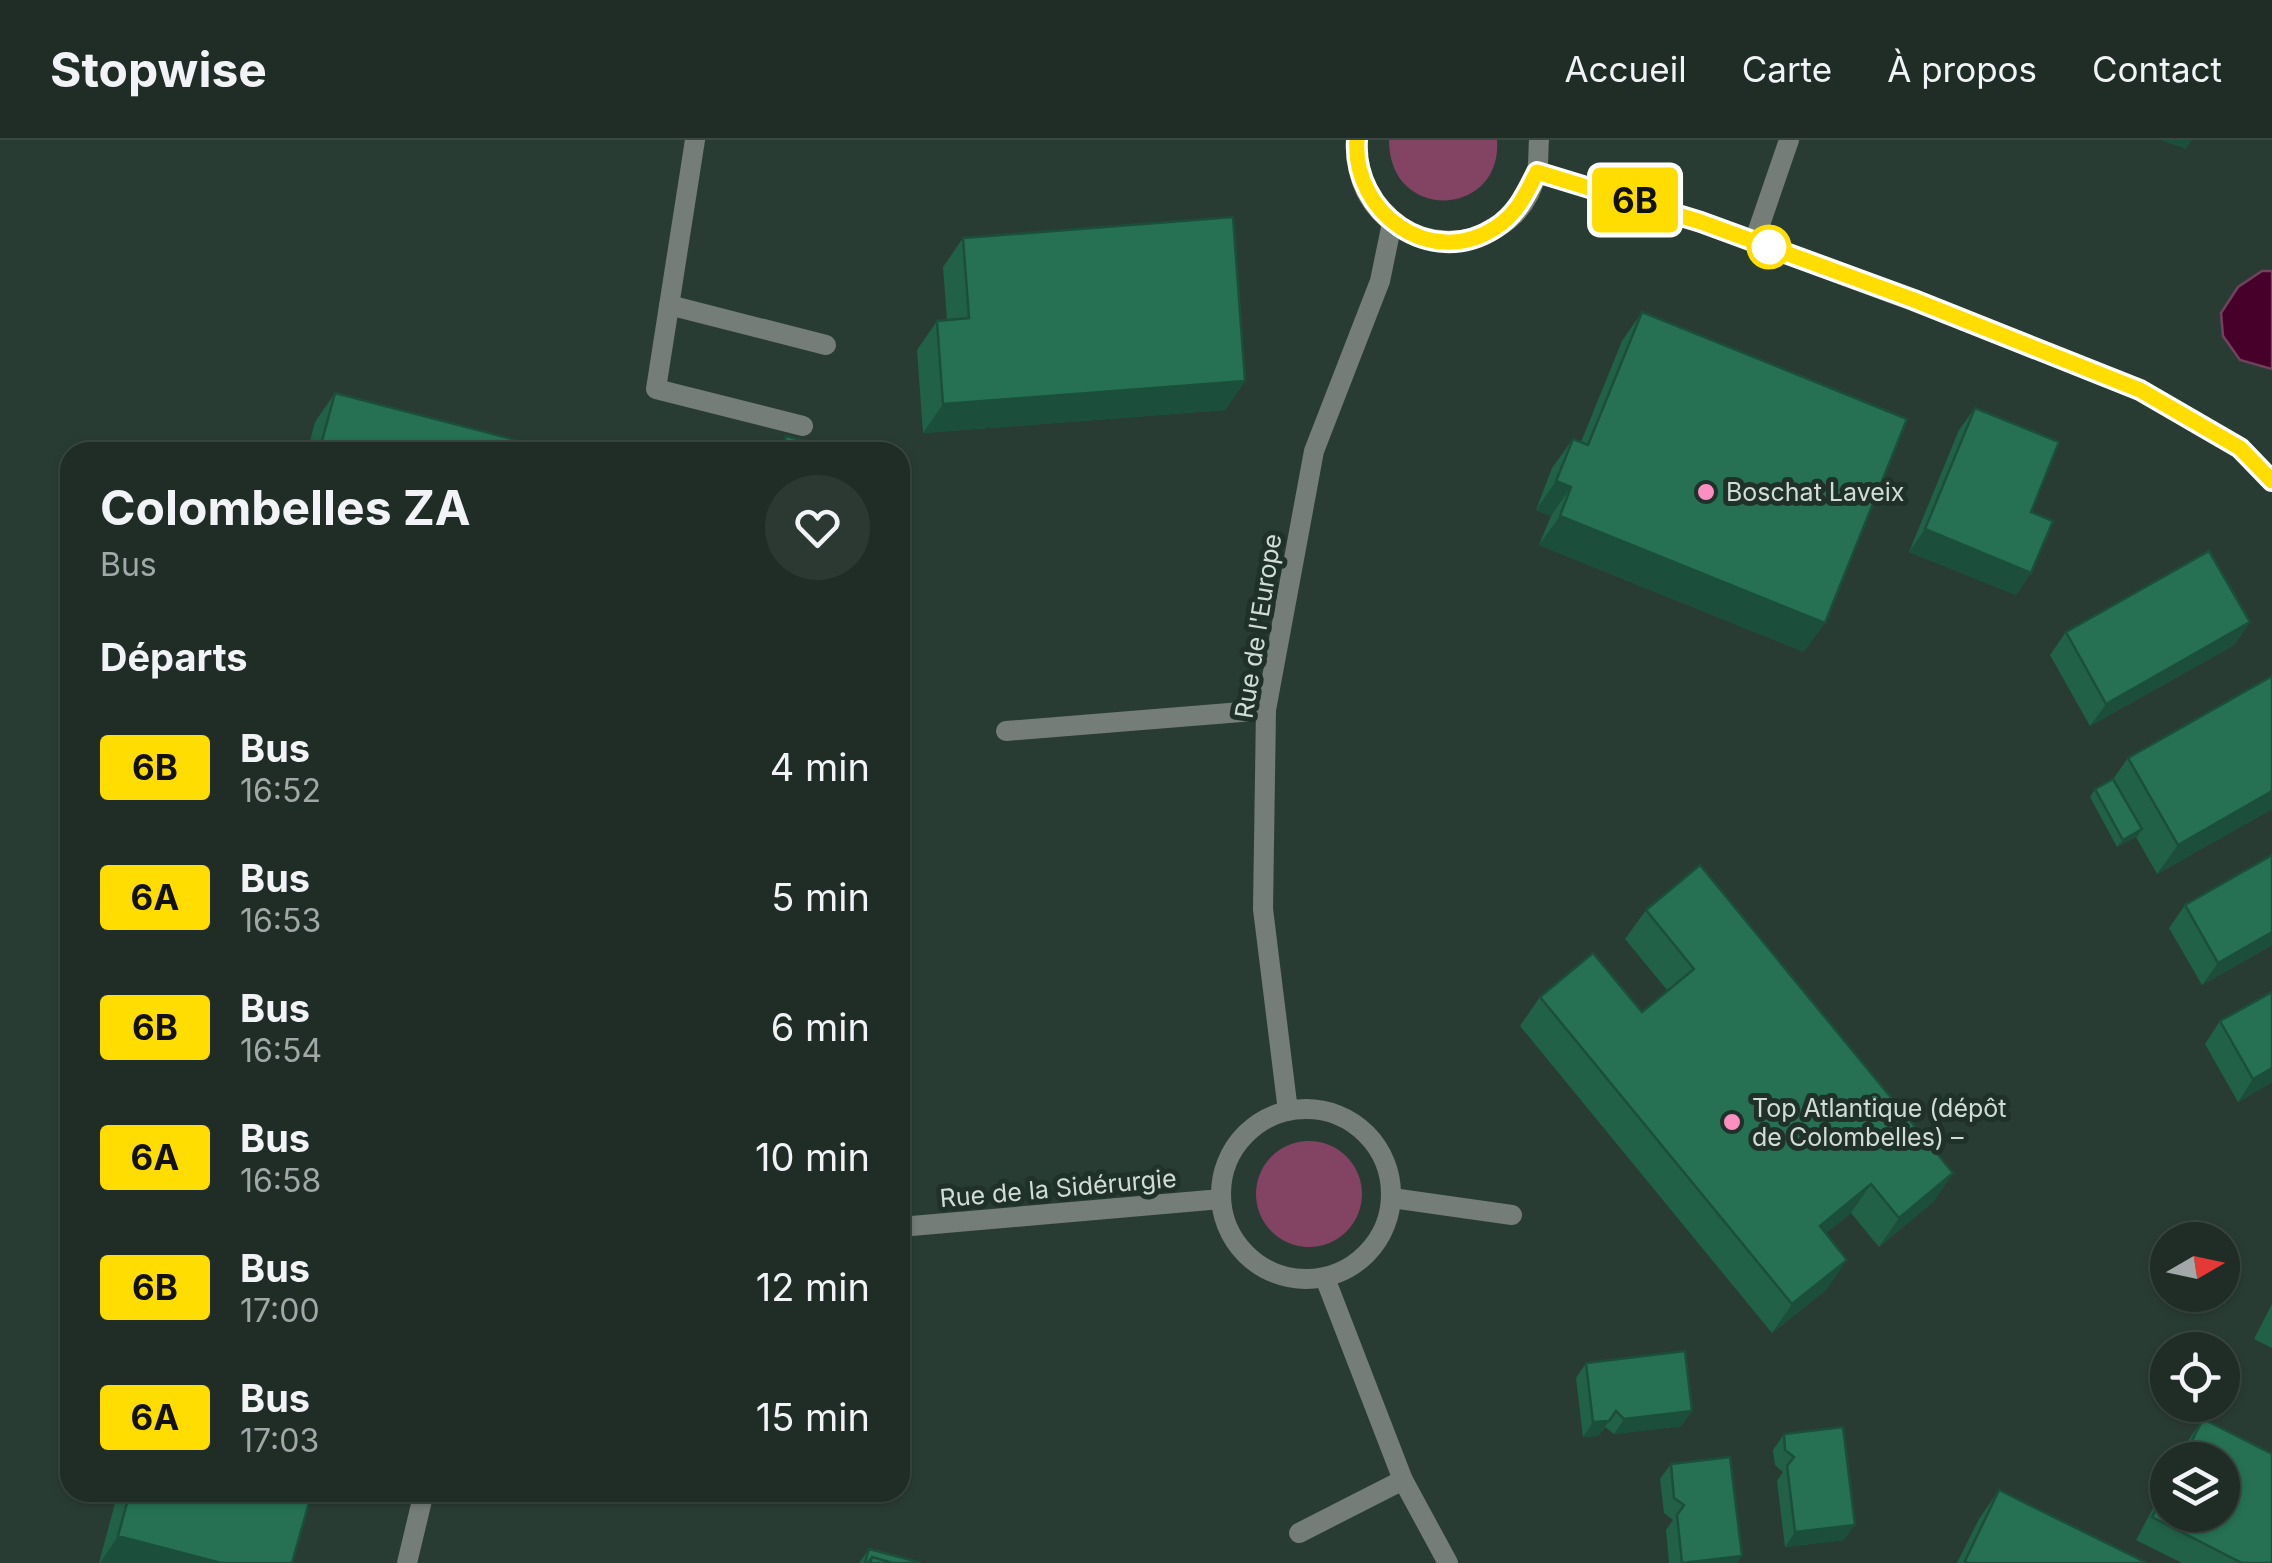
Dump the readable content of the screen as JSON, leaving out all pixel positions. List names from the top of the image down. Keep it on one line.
{"streets":{"street":["Rue de l'Europe","Rue de la Sidérurgie"]},"crossings":[["Rue de l'Europe","Rue de la Sidérurgie"]],"places":["Boschat Laveix","Top Atlantique (dépôt de Colombelles) –"],"lines":["bus line 6B"],"north":"right","page":{"header":"Stopwise","nav":["Accueil","Carte","À propos","Contact"],"on_map":"6B","heading":[["Colombelles ZA","Bus"],"Départs"],"list":[{"mark":"6B","name":"Bus","note":"16:52","value":"4 min"},{"mark":"6A","name":"Bus","note":"16:53","value":"5 min"},{"mark":"6B","name":"Bus","note":"16:54","value":"6 min"},{"mark":"6A","name":"Bus","note":"16:58","value":"10 min"},{"mark":"6B","name":"Bus","note":"17:00","value":"12 min"},{"mark":"6A","name":"Bus","note":"17:03","value":"15 min"}]}}
